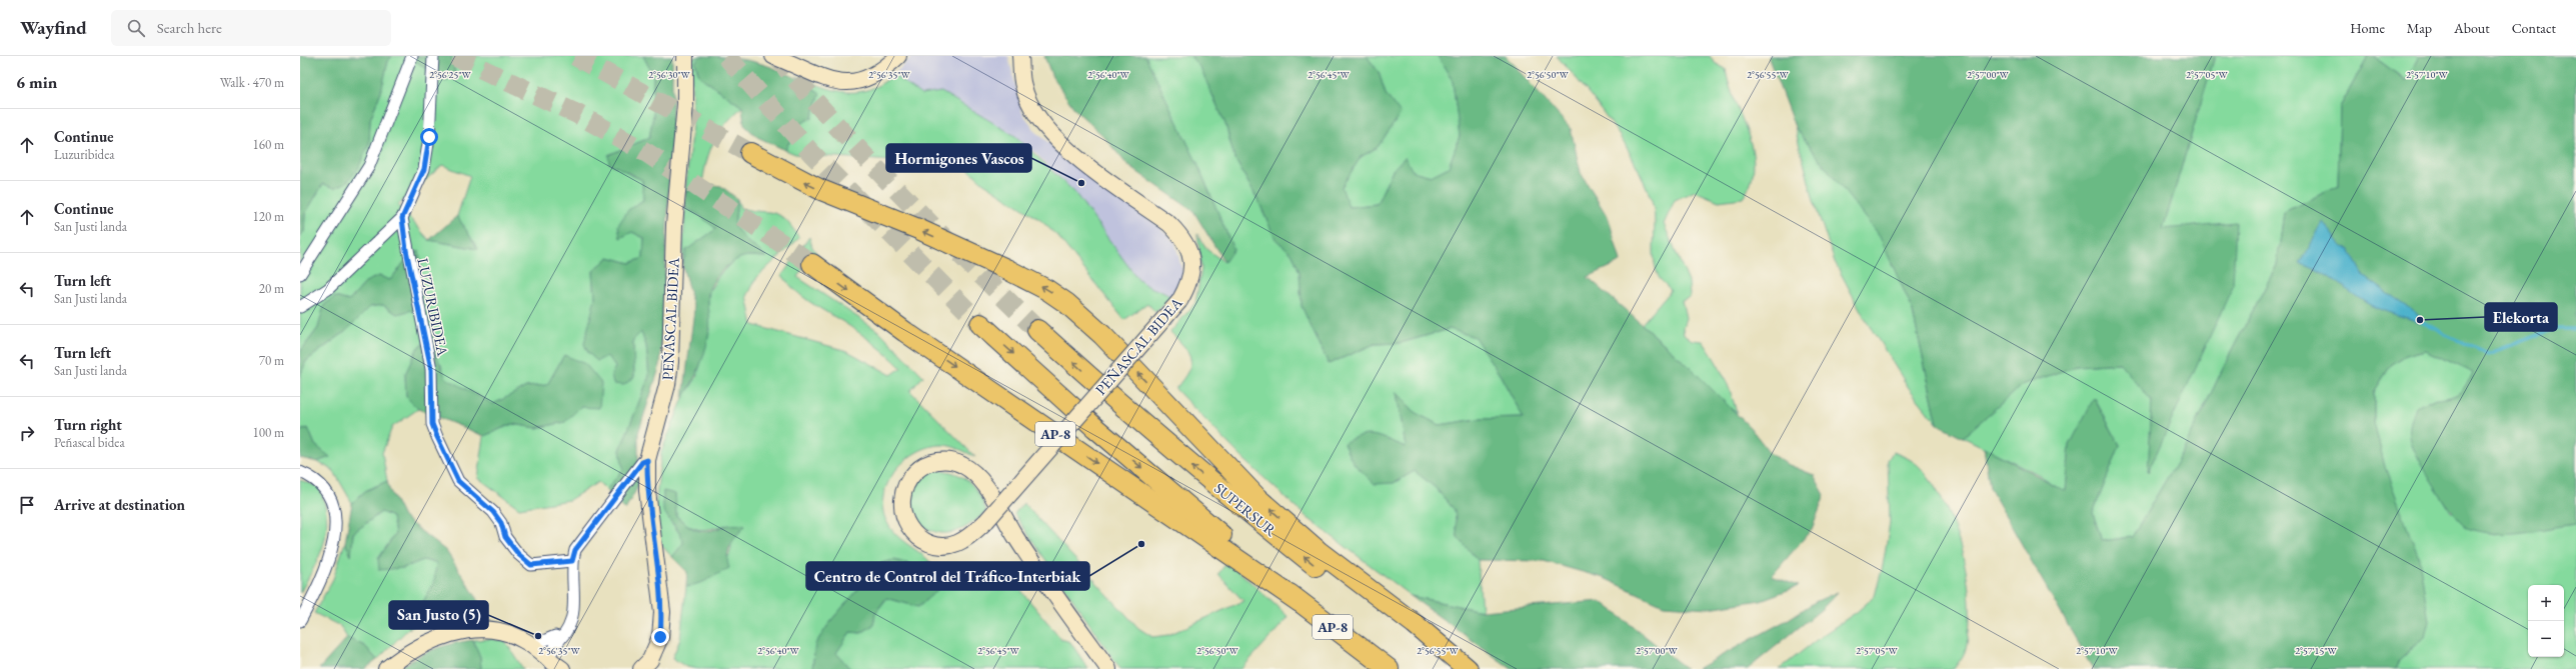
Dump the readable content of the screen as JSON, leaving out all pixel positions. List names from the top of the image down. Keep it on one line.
{"streets":{"highway":["AP-8","SUPERSUR"],"street":["LUZURIBIDEA","PEÑASCAL BIDEA"]},"places":["Hormigones Vascos","Elekorta","Centro de Control del Tráfico-Interbiak","San Justo (5)"],"page":{"header":"Wayfind","search":"Search here","nav":["Home","Map","About","Contact"],"heading":["6 min","Walk · 470 m"],"list":[["Continue","Luzuribidea","160 m"],["Continue","San Justi landa","120 m"],["Turn left","San Justi landa","20 m"],["Turn left","San Justi landa","70 m"],["Turn right","Peñascal bidea","100 m"],"Arrive at destination"],"map_buttons":["+","−"]},"coordinates":["2°56'25\"W","2°56'30\"W","2°56'35\"W","2°56'40\"W","2°56'45\"W","2°56'50\"W","2°56'55\"W","2°57'00\"W","2°57'05\"W","2°57'10\"W","2°57'15\"W"]}
